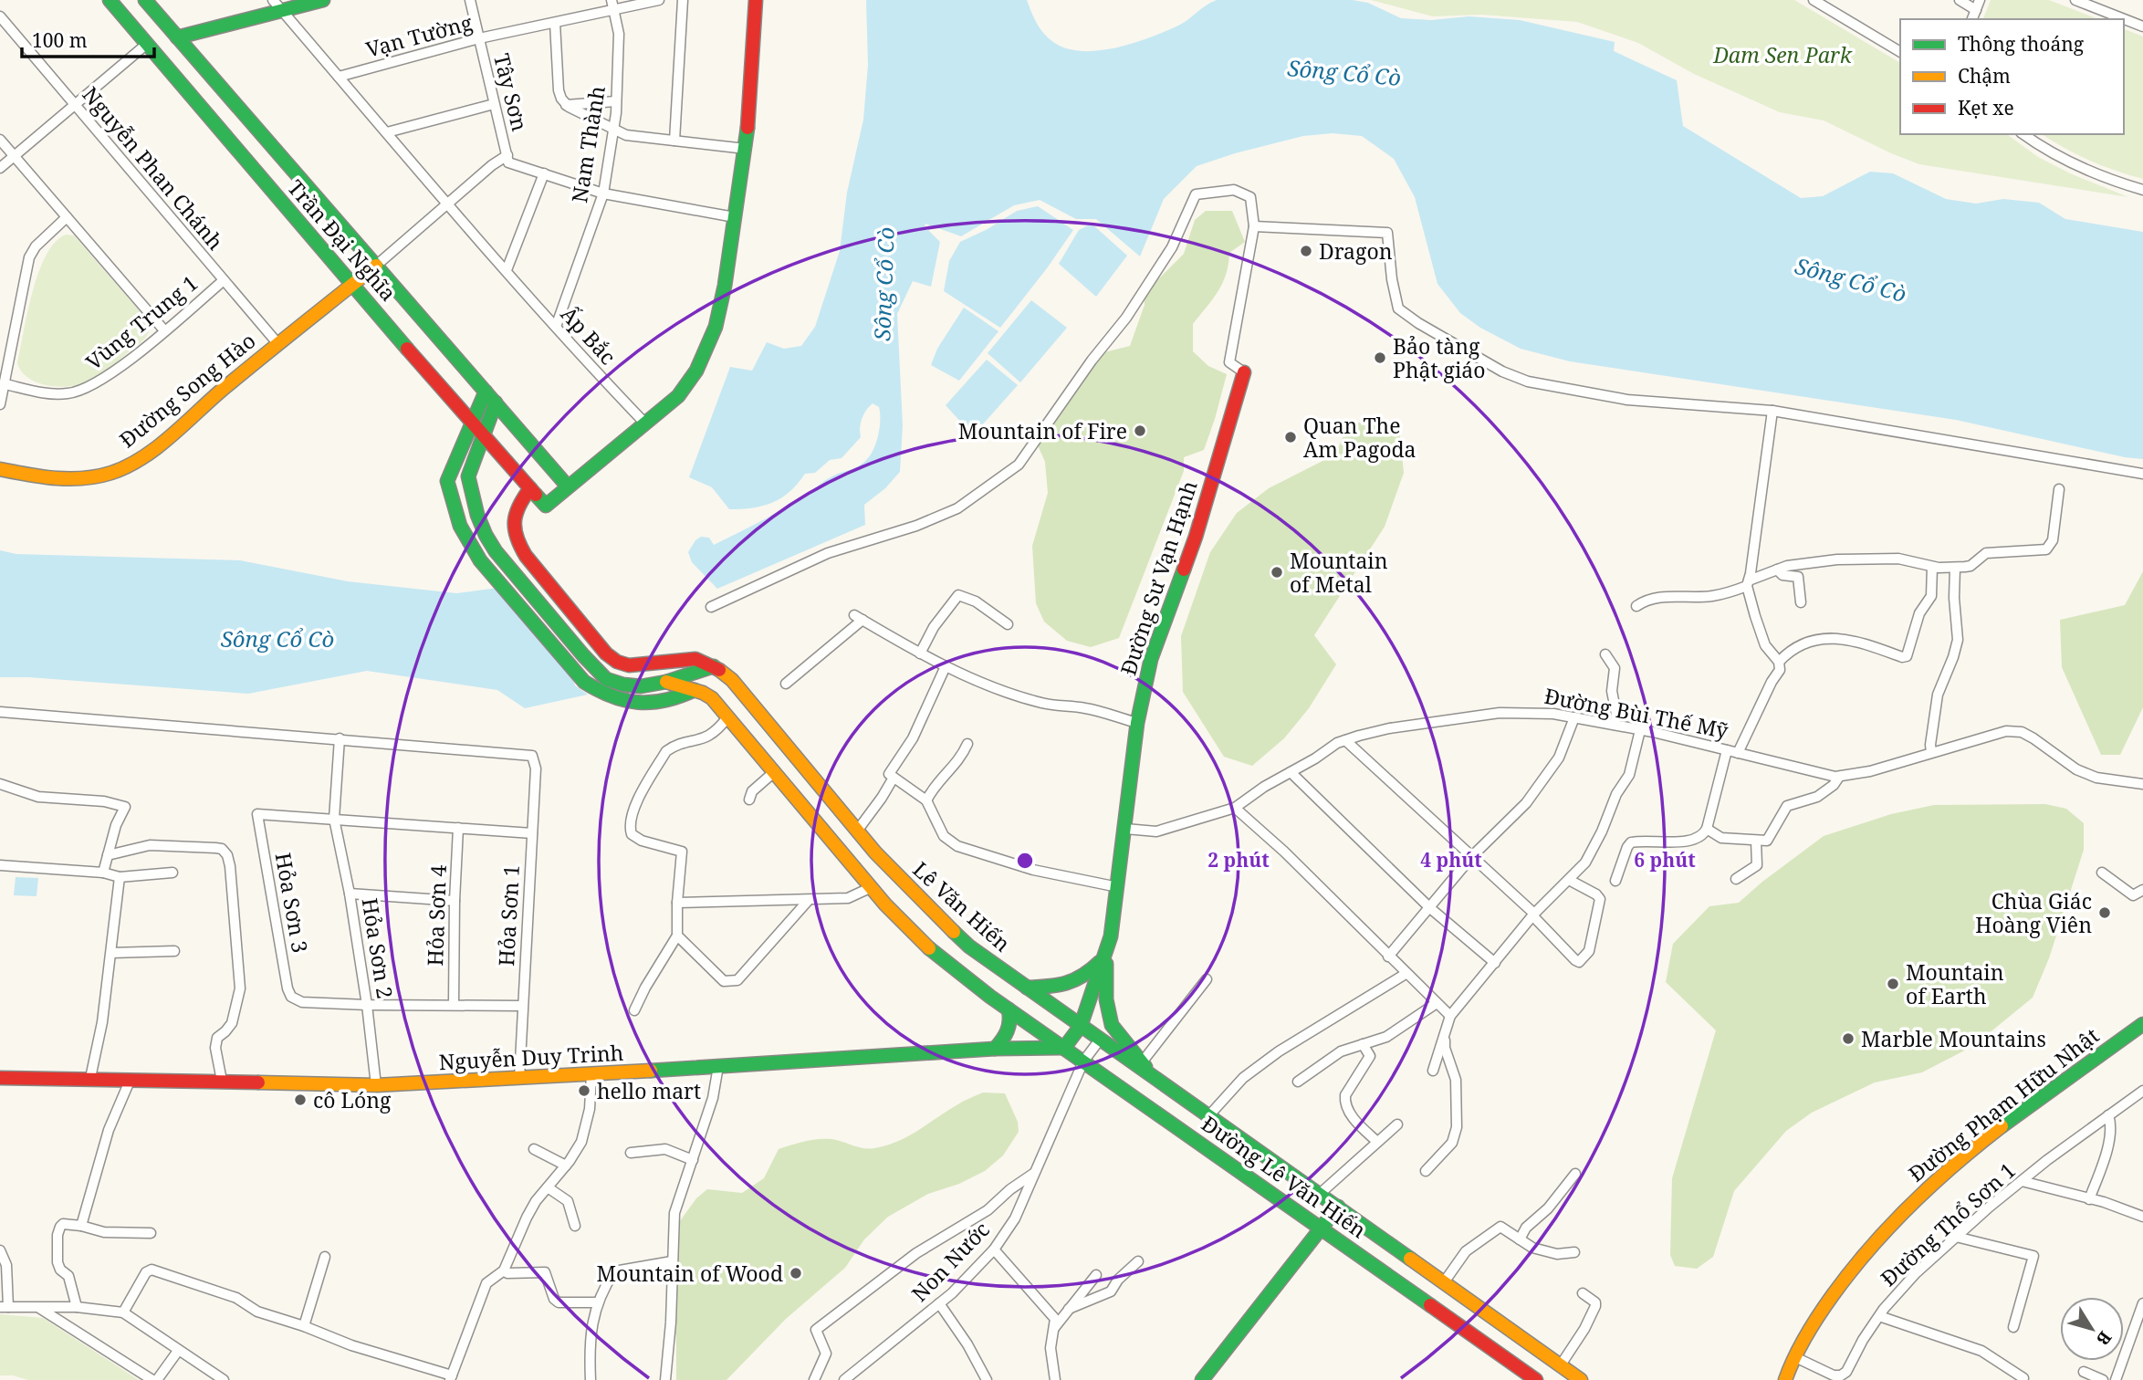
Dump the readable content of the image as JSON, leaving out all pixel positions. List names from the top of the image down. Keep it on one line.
{"streets":{"main road":["Trần Đại Nghĩa","Đường Song Hào","Đường Sư Vạn Hạnh","Lê Văn Hiến","Nguyễn Duy Trinh","Đường Phạm Hữu Nhật","Đường Lê Văn Hiến"],"street":["Vạn Tường","Tây Sơn","Nam Thành","Nguyễn Phan Chánh","Vùng Trung 1","Ấp Bắc","Đường Bùi Thế Mỹ","Hỏa Sơn 3","Hỏa Sơn 4","Hỏa Sơn 1","Hỏa Sơn 2","Đường Thổ Sơn 1","Non Nước"]},"crossings":[["Vạn Tường","Tây Sơn"],["Vạn Tường","Nam Thành"],["Vạn Tường","Ấp Bắc"],["Nam Thành","Ấp Bắc"],["Nguyễn Phan Chánh","Vùng Trung 1"],["Nguyễn Phan Chánh","Đường Song Hào"],["Trần Đại Nghĩa","Đường Song Hào"],["Đường Sư Vạn Hạnh","Đường Bùi Thế Mỹ"],["Đường Sư Vạn Hạnh","Lê Văn Hiến"],["Đường Sư Vạn Hạnh","Nguyễn Duy Trinh"],["Đường Sư Vạn Hạnh","Đường Lê Văn Hiến"],["Hỏa Sơn 3","Hỏa Sơn 2"],["Lê Văn Hiến","Đường Lê Văn Hiến"],["Lê Văn Hiến","Non Nước"],["Hỏa Sơn 1","Hỏa Sơn 2"],["Hỏa Sơn 1","Nguyễn Duy Trinh"],["Hỏa Sơn 2","Nguyễn Duy Trinh"],["Nguyễn Duy Trinh","Đường Lê Văn Hiến"],["Đường Phạm Hữu Nhật","Đường Thổ Sơn 1"],["Đường Lê Văn Hiến","Non Nước"]],"water":["Sông Cổ Cò"],"parks":["Dam Sen Park"],"places":["Dragon","Bảo tàng Phật giáo","Mountain of Fire","Quan The Am Pagoda","Mountain of Metal","Chùa Giác Hoàng Viên","Mountain of Earth","Marble Mountains","hello mart","cô Lóng","Mountain of Wood"],"legend":["Thông thoáng","Chậm","Kẹt xe"],"scale_bar":"100 m","north":"bottom right","rings":["2 phút","4 phút","6 phút"]}
